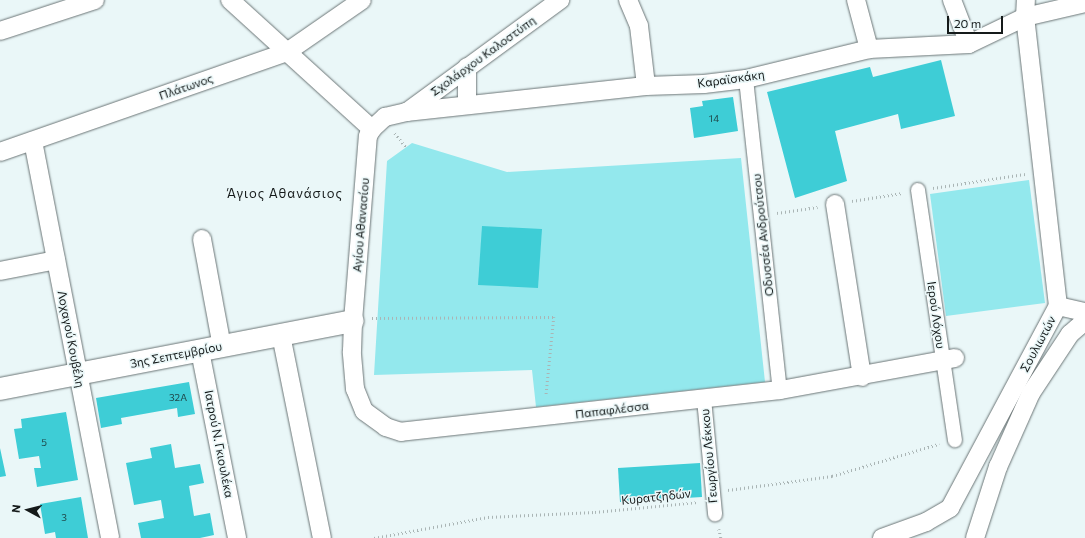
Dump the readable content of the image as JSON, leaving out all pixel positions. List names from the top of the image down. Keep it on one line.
{"streets":{"street":["Σχολάρχου Καλοστύπη","Καραϊσκάκη","Πλάτωνος","Αγίου Αθανασίου","Οδυσσέα Ανδρούτσου","Ιερού Λόχου","Λοχαγού Κουβέλη","Σουλιωτών","3ης Σεπτεμβρίου","Παπαφλέσσα","Ιατρού N. Γκιουλέκα","Γεωργίου Λέκκου"],"path":["Κυρατζηδών"]},"crossings":[["Σχολάρχου Καλοστύπη","Καραϊσκάκη"],["Καραϊσκάκη","Αγίου Αθανασίου"],["Καραϊσκάκη","Οδυσσέα Ανδρούτσου"],["Καραϊσκάκη","Σουλιωτών"],["Πλάτωνος","Λοχαγού Κουβέλη"],["Αγίου Αθανασίου","3ης Σεπτεμβρίου"],["Αγίου Αθανασίου","Παπαφλέσσα"],["Οδυσσέα Ανδρούτσου","Παπαφλέσσα"],["Ιερού Λόχου","Παπαφλέσσα"],["Λοχαγού Κουβέλη","3ης Σεπτεμβρίου"],["3ης Σεπτεμβρίου","Παπαφλέσσα"],["3ης Σεπτεμβρίου","Ιατρού N. Γκιουλέκα"],["Παπαφλέσσα","Γεωργίου Λέκκου"],["Γεωργίου Λέκκου","Κυρατζηδών"]],"districts":["Άγιος Αθανάσιος"],"house_numbers":["14","32A","5","3"],"scale_bar":"20 m","north":"left"}
